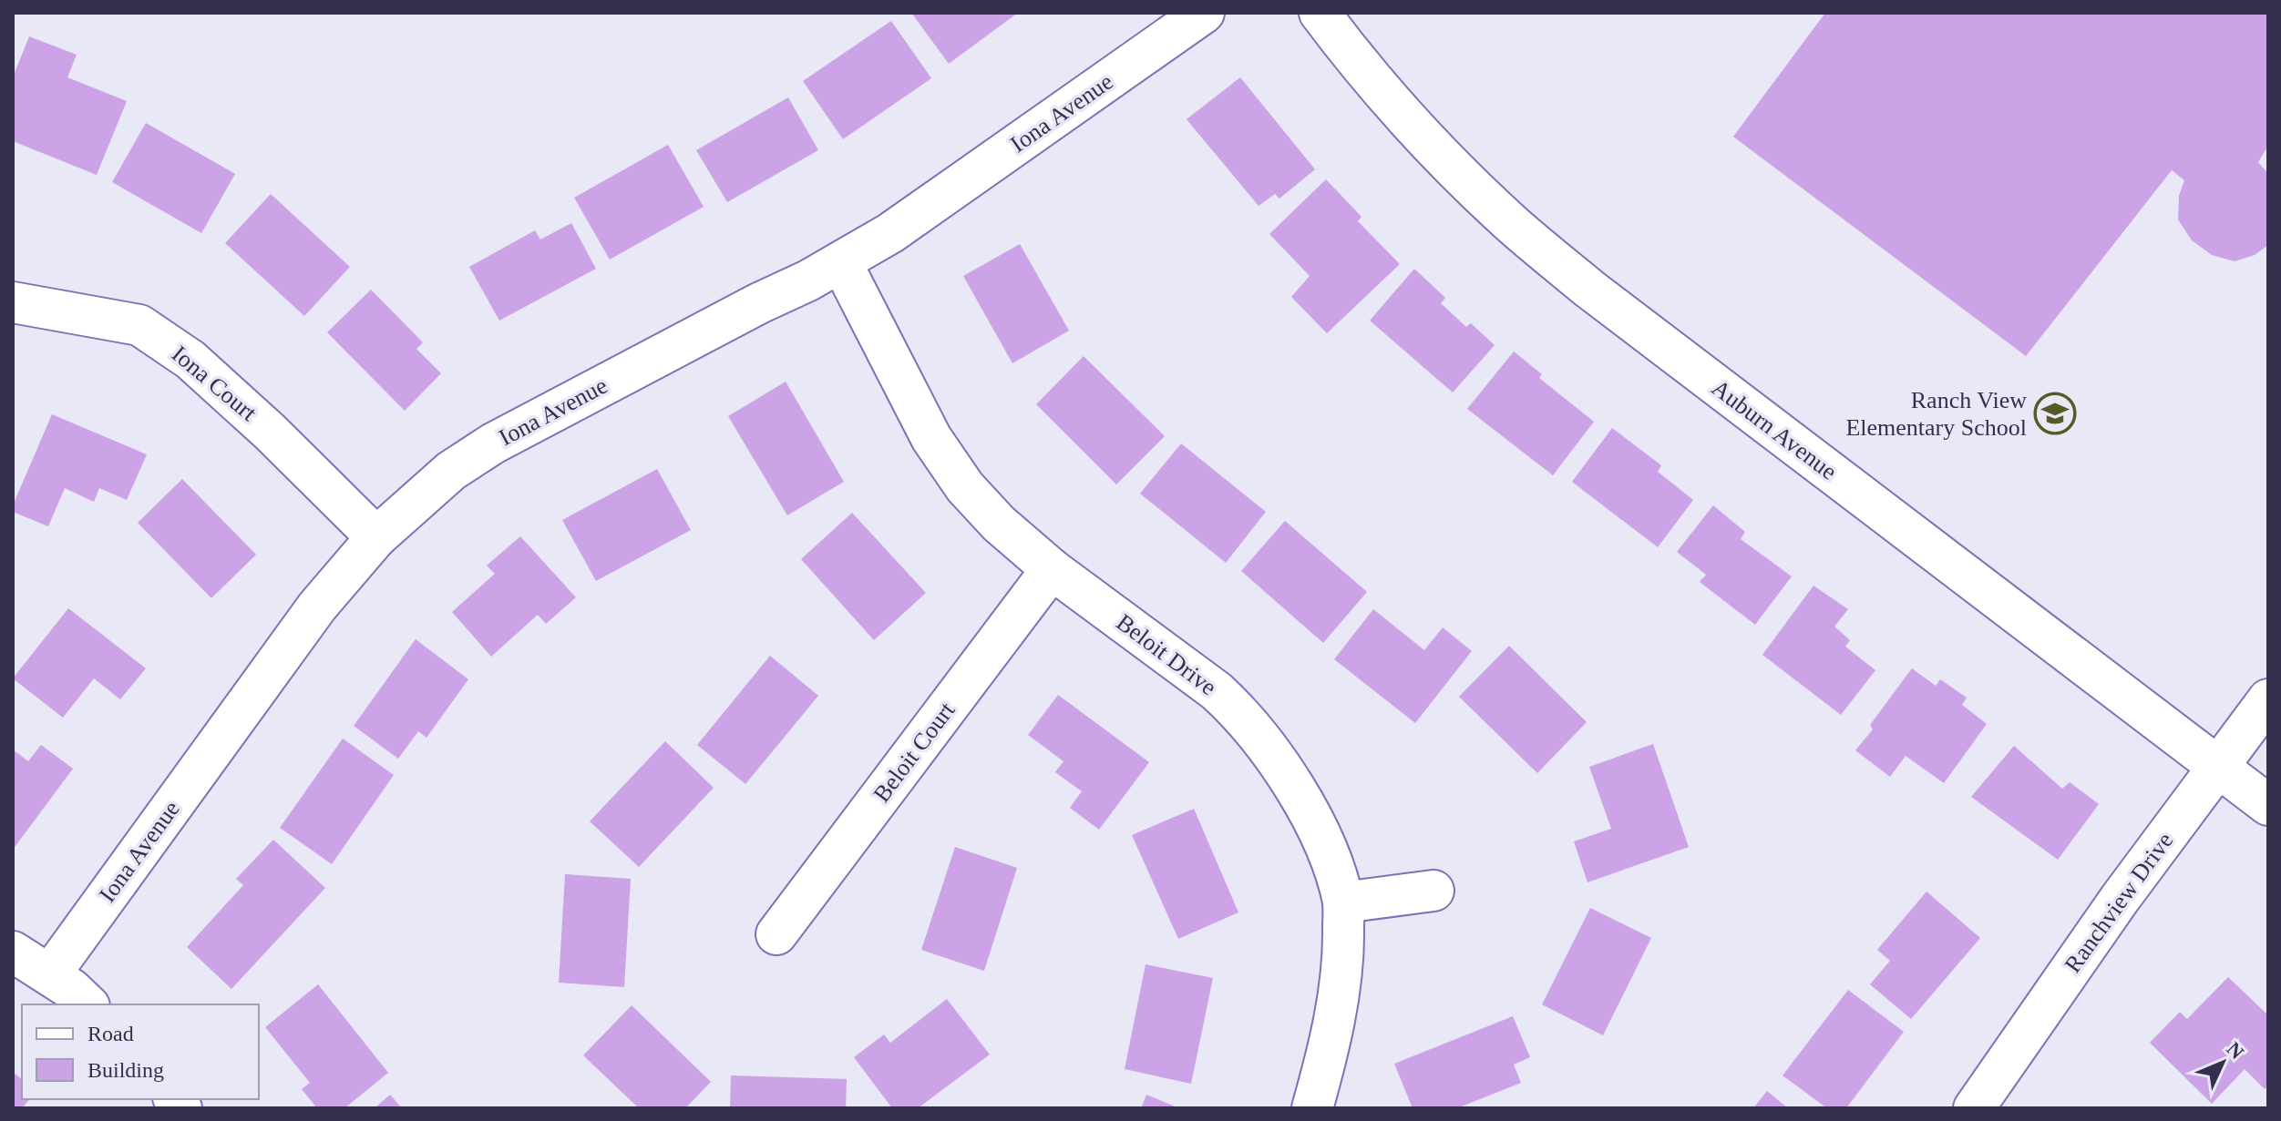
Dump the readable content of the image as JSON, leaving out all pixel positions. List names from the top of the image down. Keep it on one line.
{"streets":{"street":["Iona Avenue","Iona Court","Auburn Avenue","Beloit Drive","Beloit Court","Ranchview Drive"]},"crossings":[["Iona Avenue","Iona Court"],["Iona Avenue","Beloit Drive"],["Auburn Avenue","Ranchview Drive"],["Beloit Drive","Beloit Court"]],"places":{"school or university":["Ranch View Elementary School"]},"legend":["Road","Building"],"north":"top right"}
